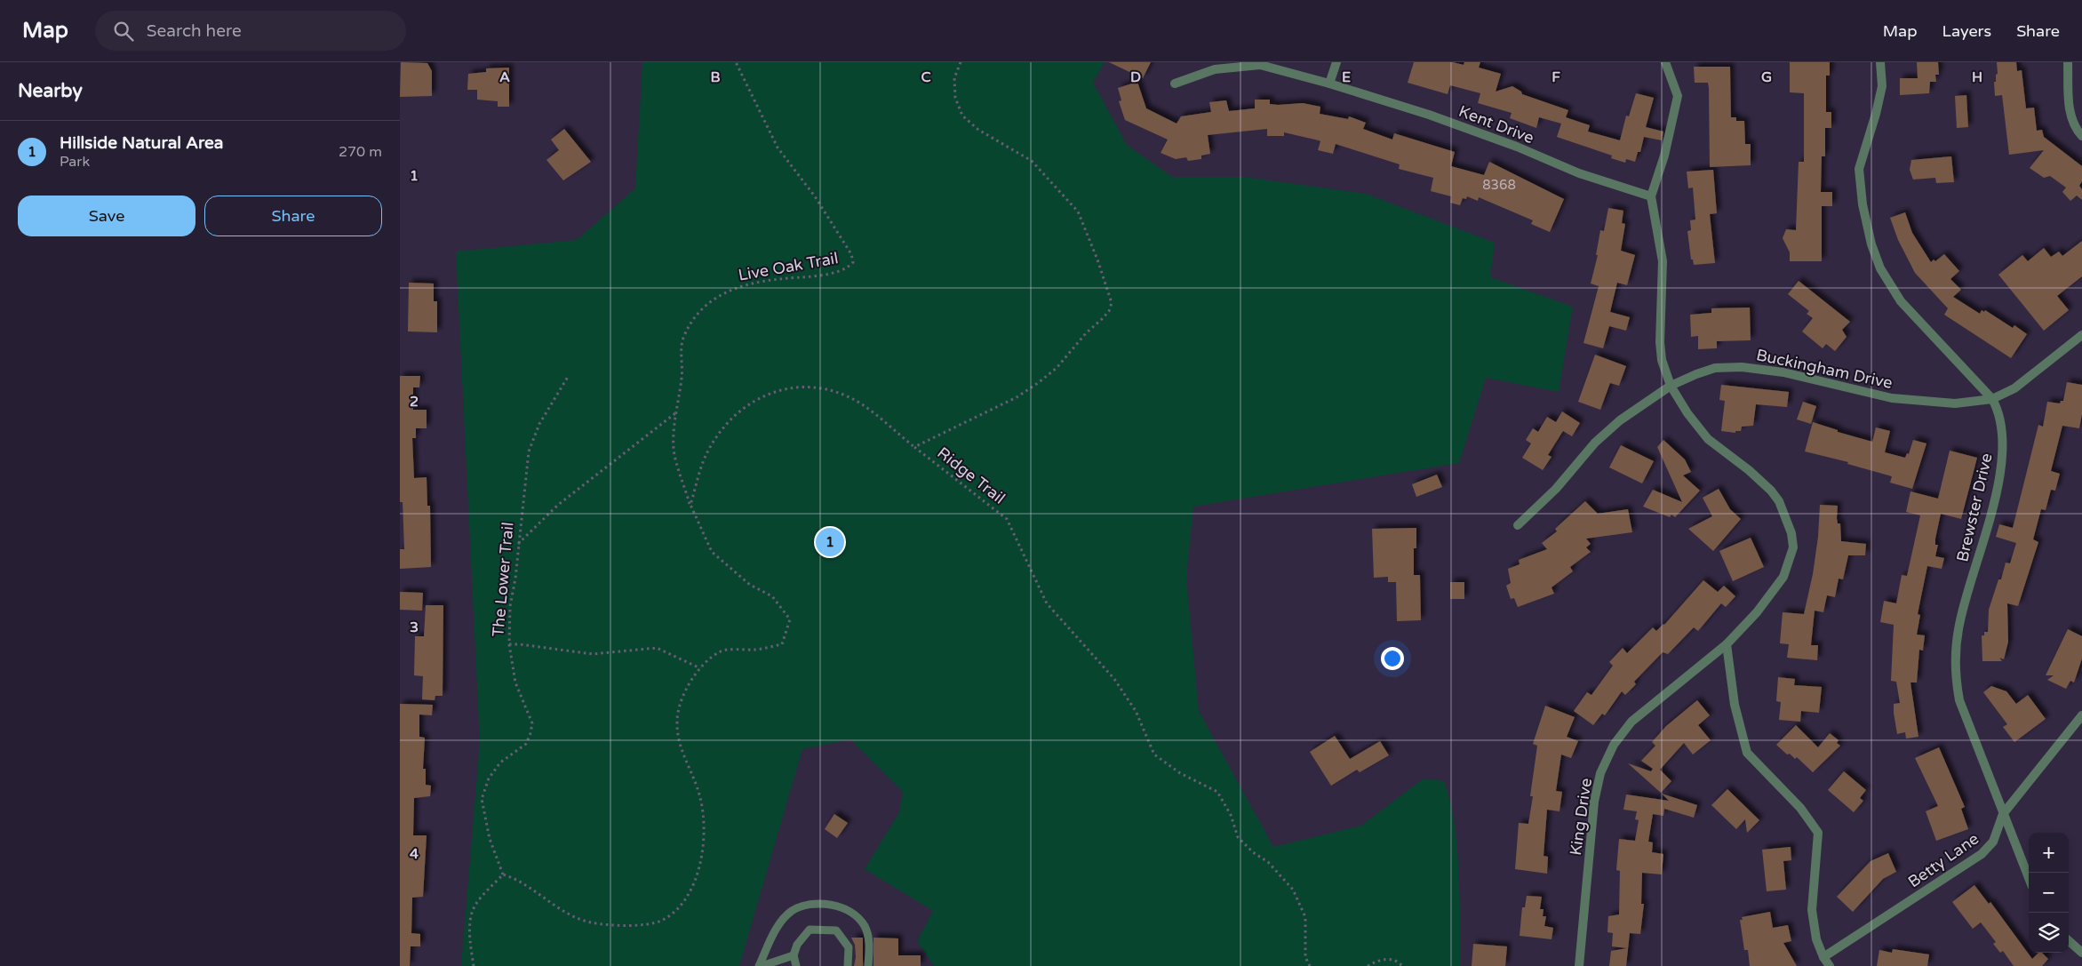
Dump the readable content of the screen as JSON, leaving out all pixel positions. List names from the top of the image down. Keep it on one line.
{"streets":{"street":["Kent Drive","Buckingham Drive","Brewster Drive","King Drive","Betty Lane"],"path":["Live Oak Trail","Ridge Trail","The Lower Trail"]},"crossings":[["Kent Drive","King Drive"],["Buckingham Drive","Brewster Drive"],["Buckingham Drive","King Drive"],["Brewster Drive","Betty Lane"]],"house_numbers":["8368"],"page":{"header":"Map","search":"Search here","nav":["Map","Layers","Share"],"heading":"Nearby","list":[{"mark":"1","name":"Hillside Natural Area","note":"Park","value":"270 m"}],"buttons":["Save","Share"],"pins":"1","map_buttons":["+","−"]},"grid":{"columns":["A","B","C","D","E","F","G","H"],"rows":["1","2","3","4"]}}
